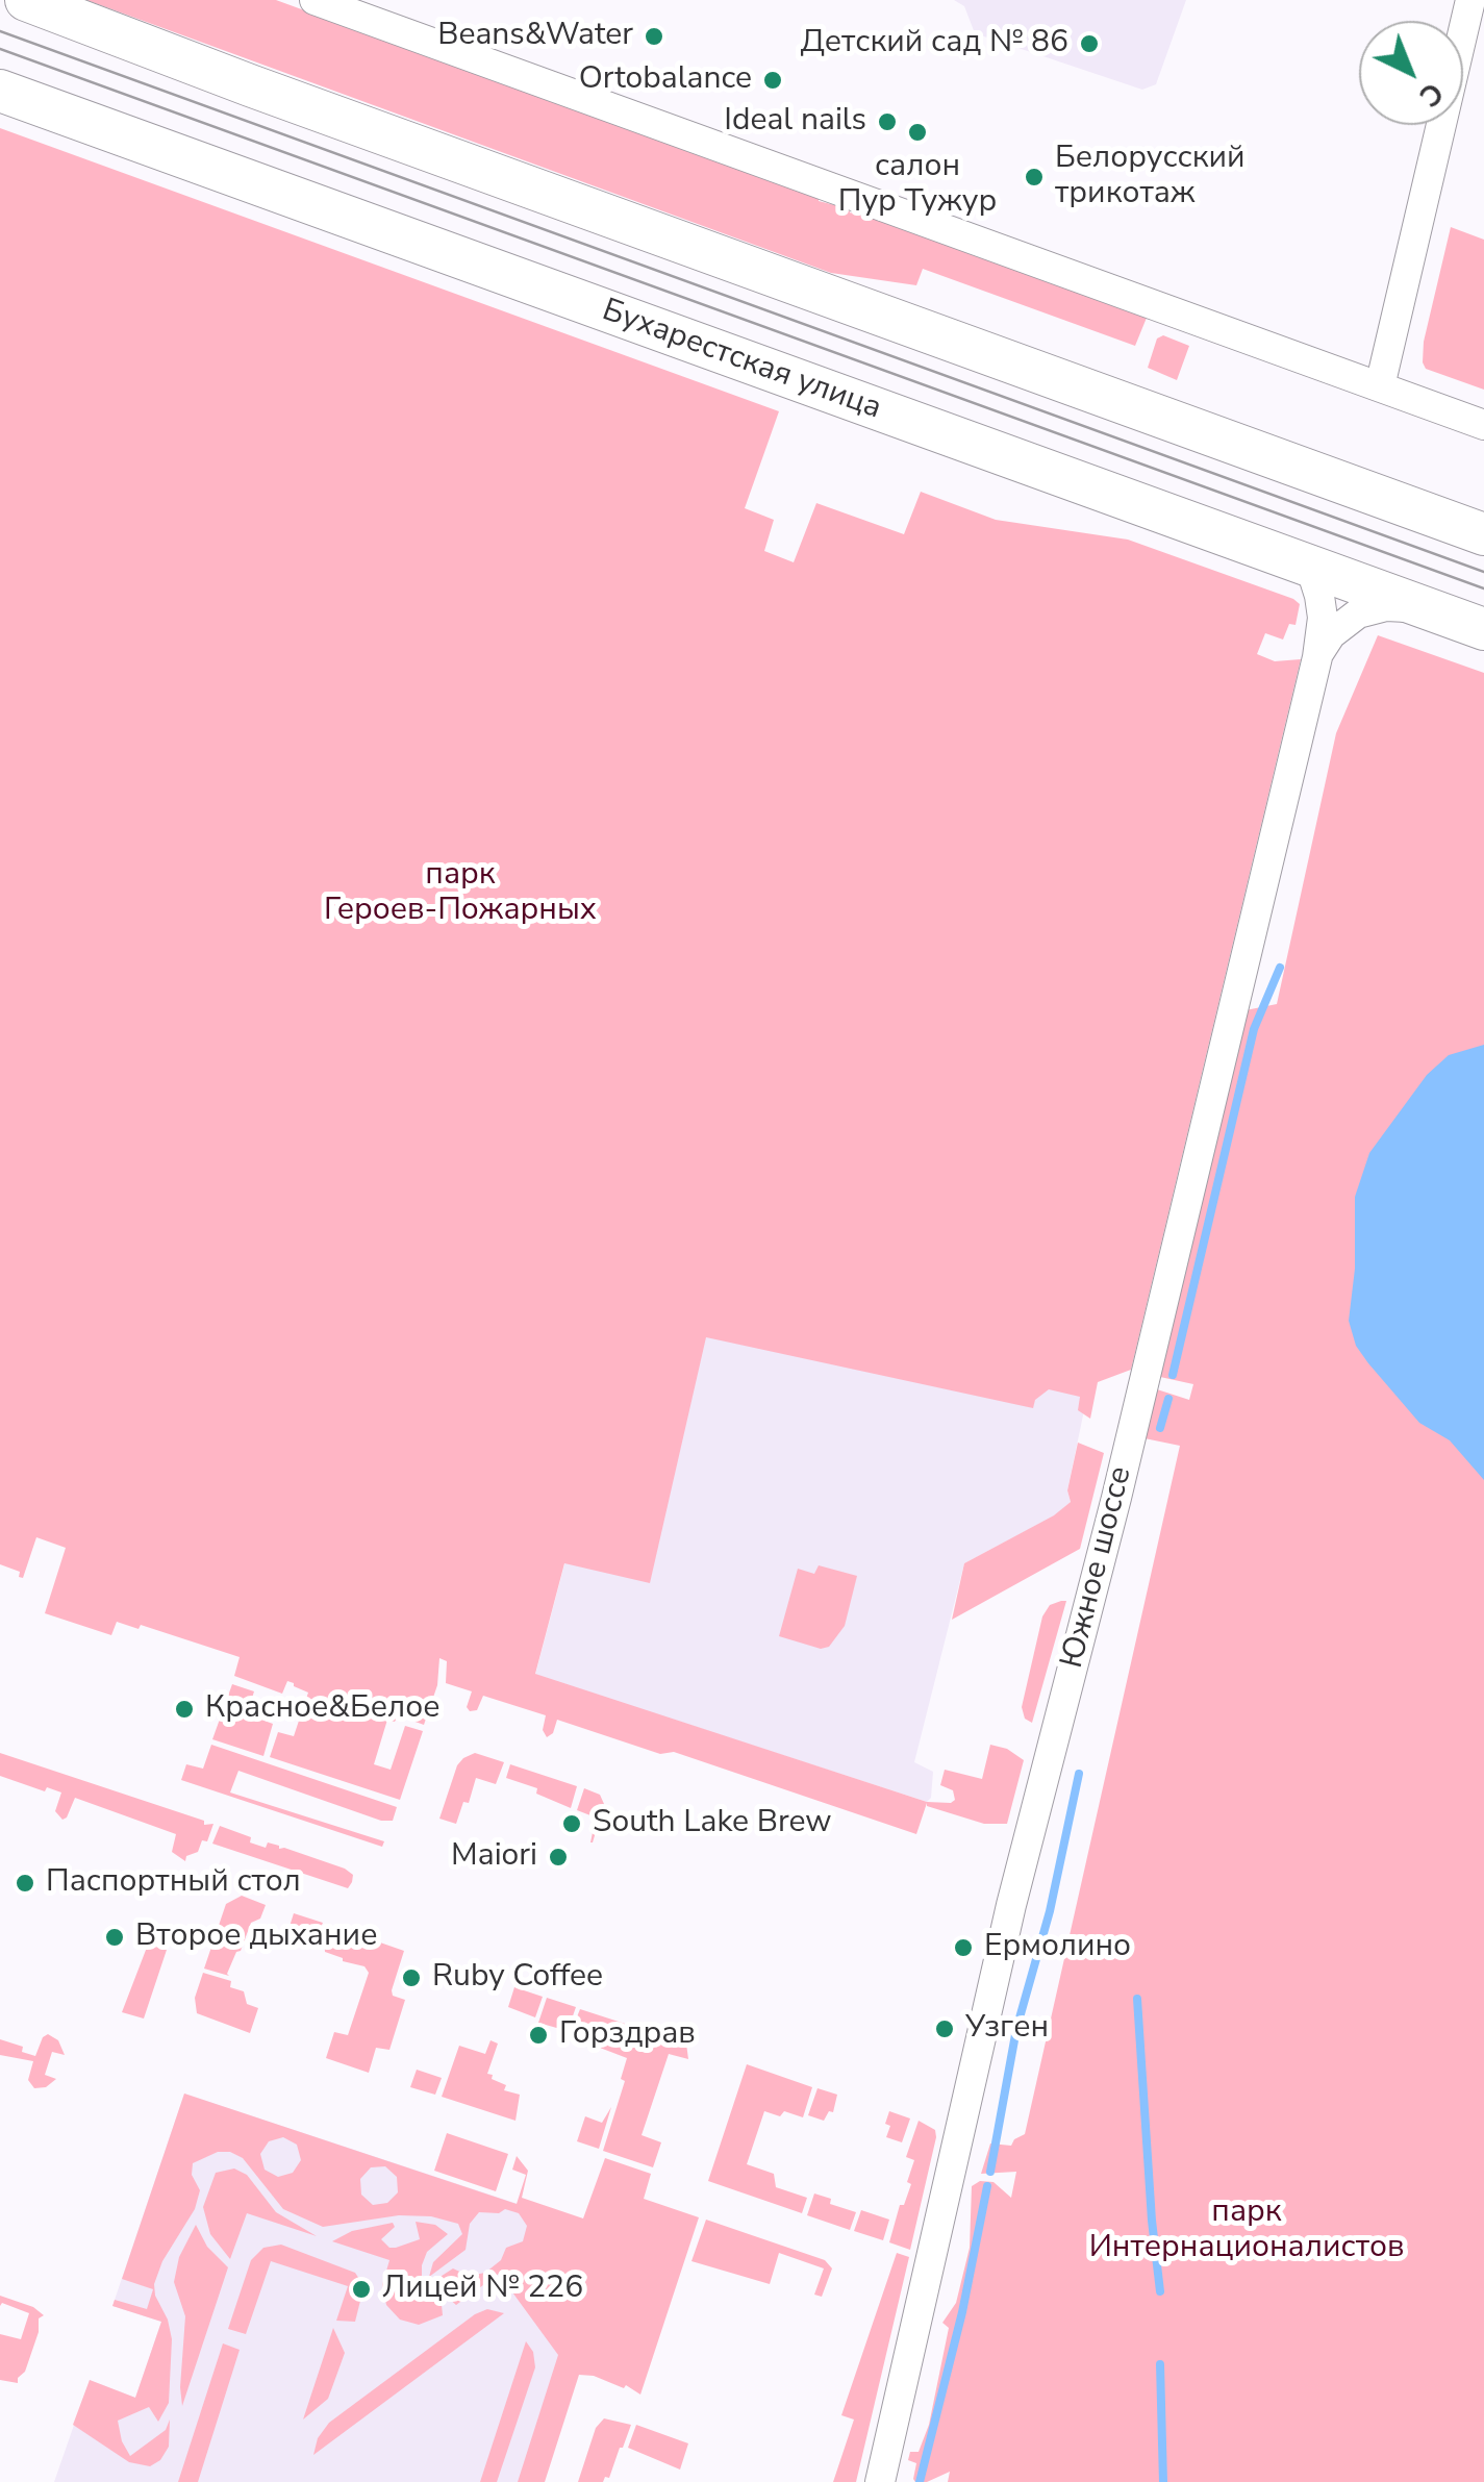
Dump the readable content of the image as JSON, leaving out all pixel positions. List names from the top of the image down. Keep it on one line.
{"streets":{"main road":["Бухарестская улица"],"street":["Южное шоссе"]},"crossings":[["Бухарестская улица","Южное шоссе"]],"parks":["парк Героев-Пожарных","парк Интернационалистов"],"places":["Beans&Water","Детский сад № 86","Ortobalance","Ideal nails","салон Пур Тужур","Белорусский трикотаж","Красное&Белое","South Lake Brew","Maiori","Паспортный стол","Второе дыхание","Ермолино","Ruby Coffee","Узген","Горздрав","Лицей № 226"],"north":"bottom right"}
